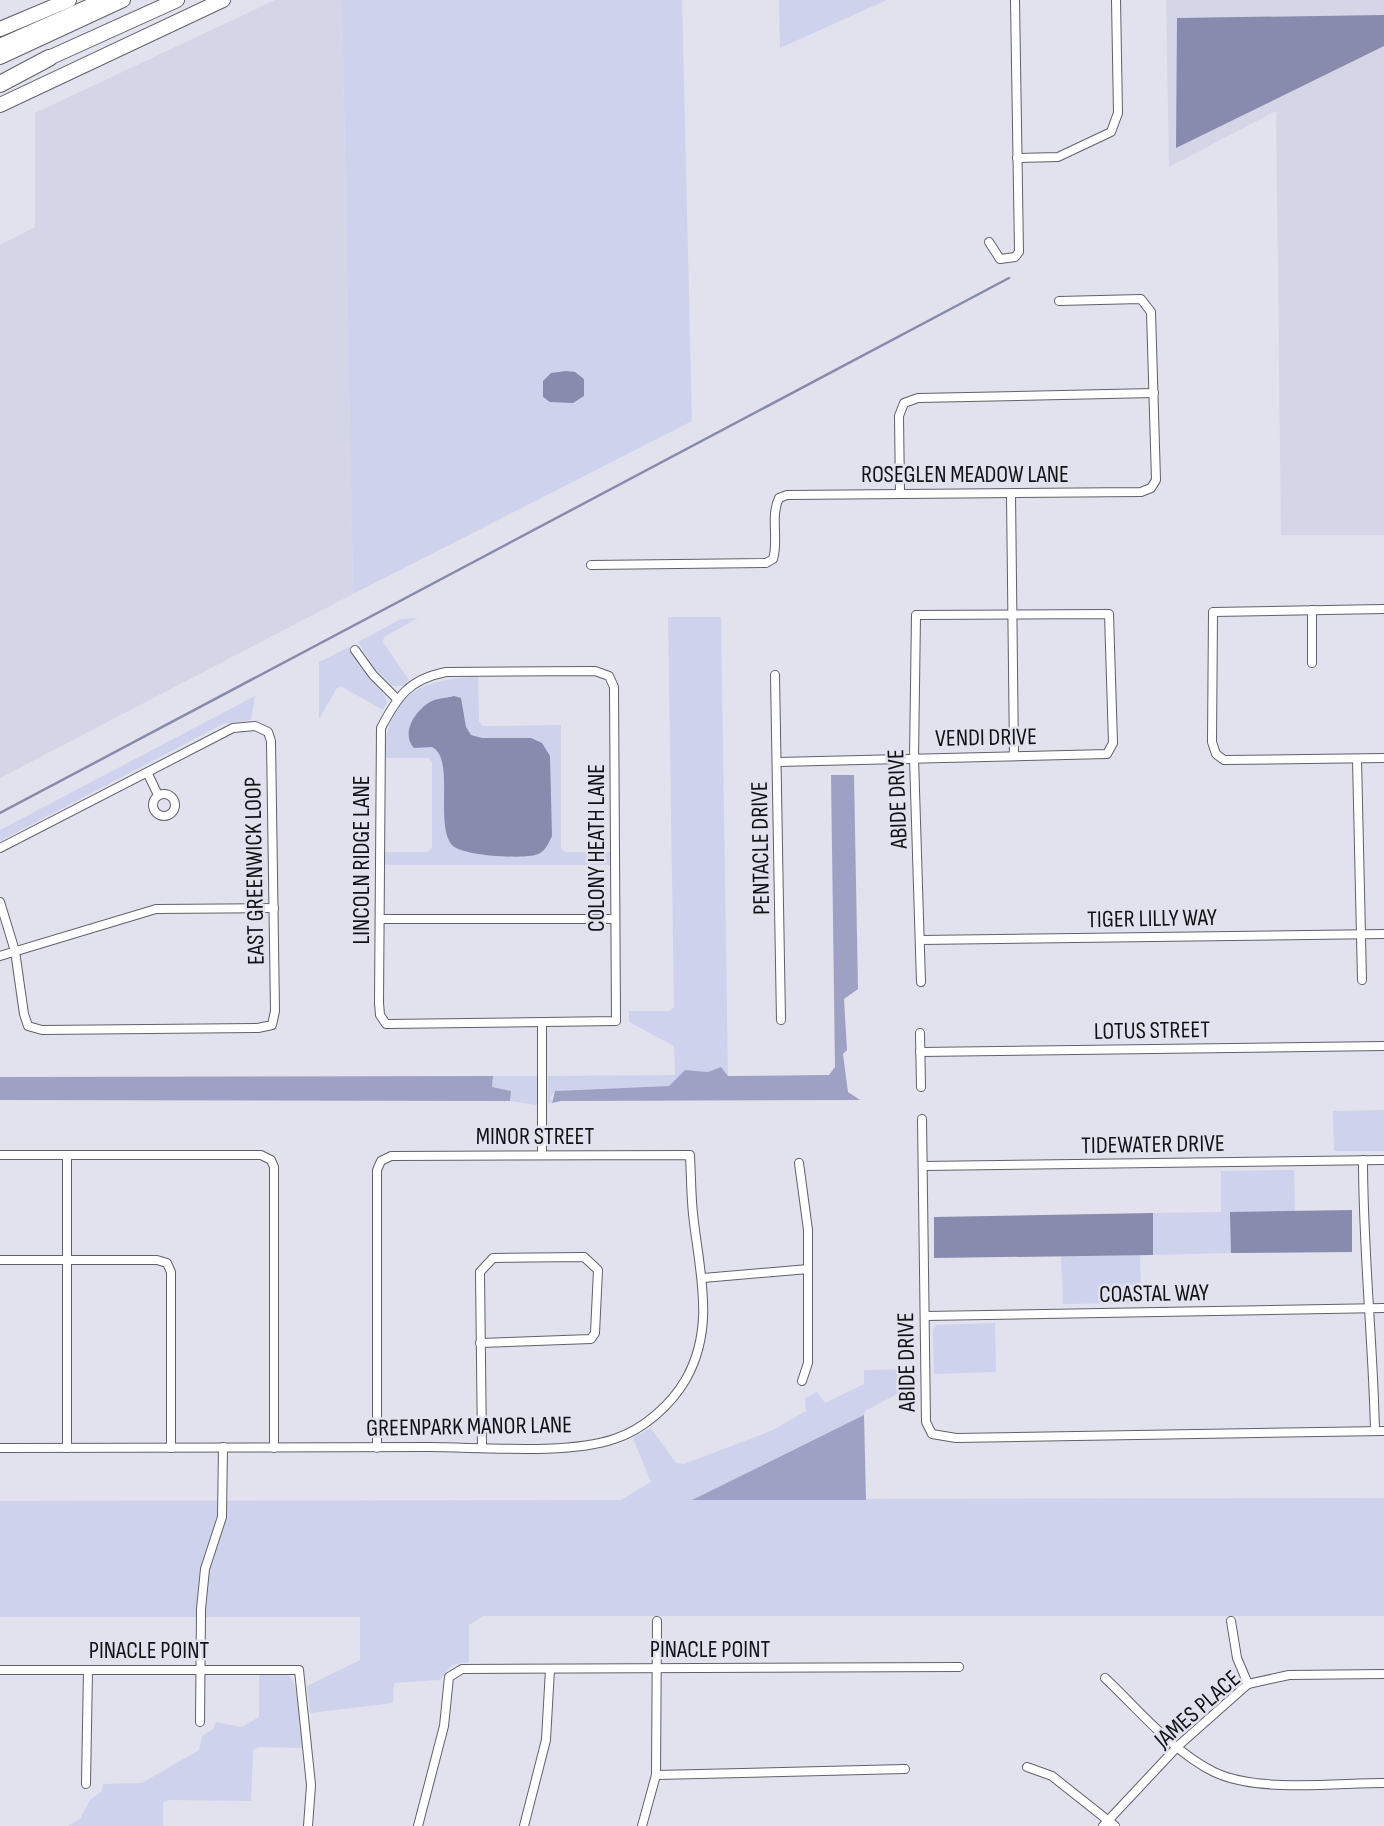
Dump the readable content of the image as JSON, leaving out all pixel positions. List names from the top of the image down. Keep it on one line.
{"streets":{"street":["ROSEGLEN MEADOW LANE","VENDI DRIVE","ABIDE DRIVE","COLONY HEATH LANE","PENTACLE DRIVE","LINCOLN RIDGE LANE","EAST GREENWICK LOOP","TIGER LILLY WAY","LOTUS STREET","MINOR STREET","TIDEWATER DRIVE","COASTAL WAY","GREENPARK MANOR LANE","PINACLE POINT","JAMES PLACE"]},"crossings":[["VENDI DRIVE","ABIDE DRIVE"],["VENDI DRIVE","PENTACLE DRIVE"],["ABIDE DRIVE","TIGER LILLY WAY"],["ABIDE DRIVE","TIDEWATER DRIVE"],["ABIDE DRIVE","COASTAL WAY"],["COLONY HEATH LANE","LINCOLN RIDGE LANE"],["MINOR STREET","GREENPARK MANOR LANE"]]}
